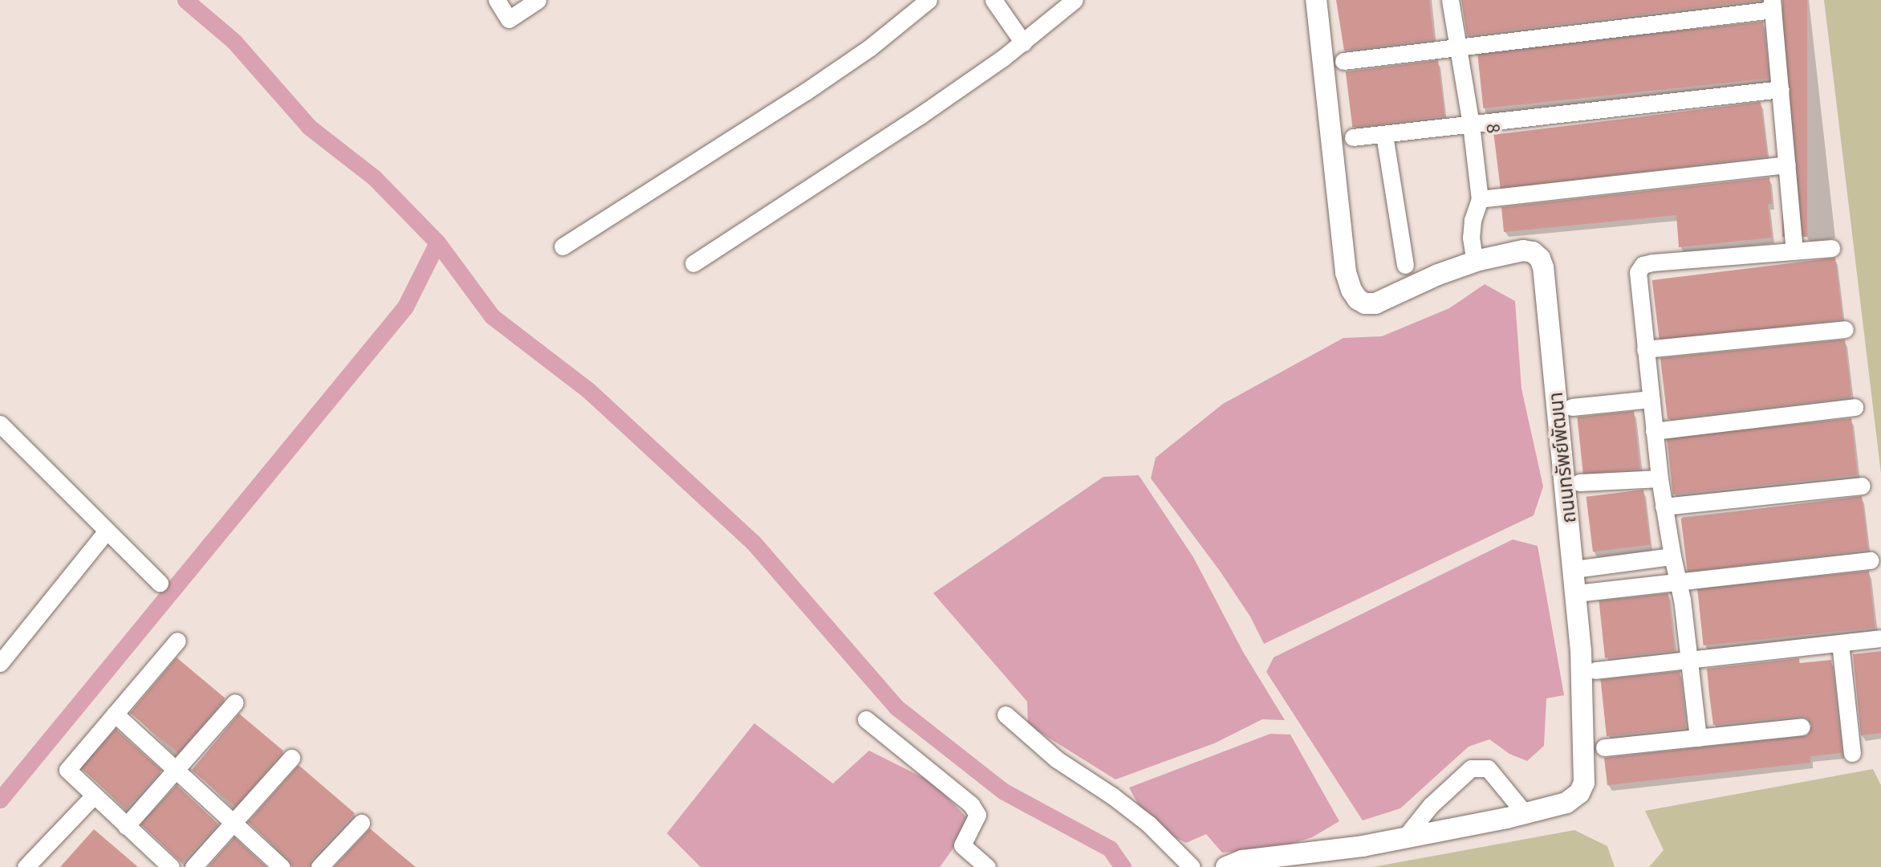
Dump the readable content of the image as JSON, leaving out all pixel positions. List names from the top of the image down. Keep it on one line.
{"streets":{"street":["8","ถนนทรัพย์พัฒนา"]},"crossings":[["8","ถนนทรัพย์พัฒนา"]]}
